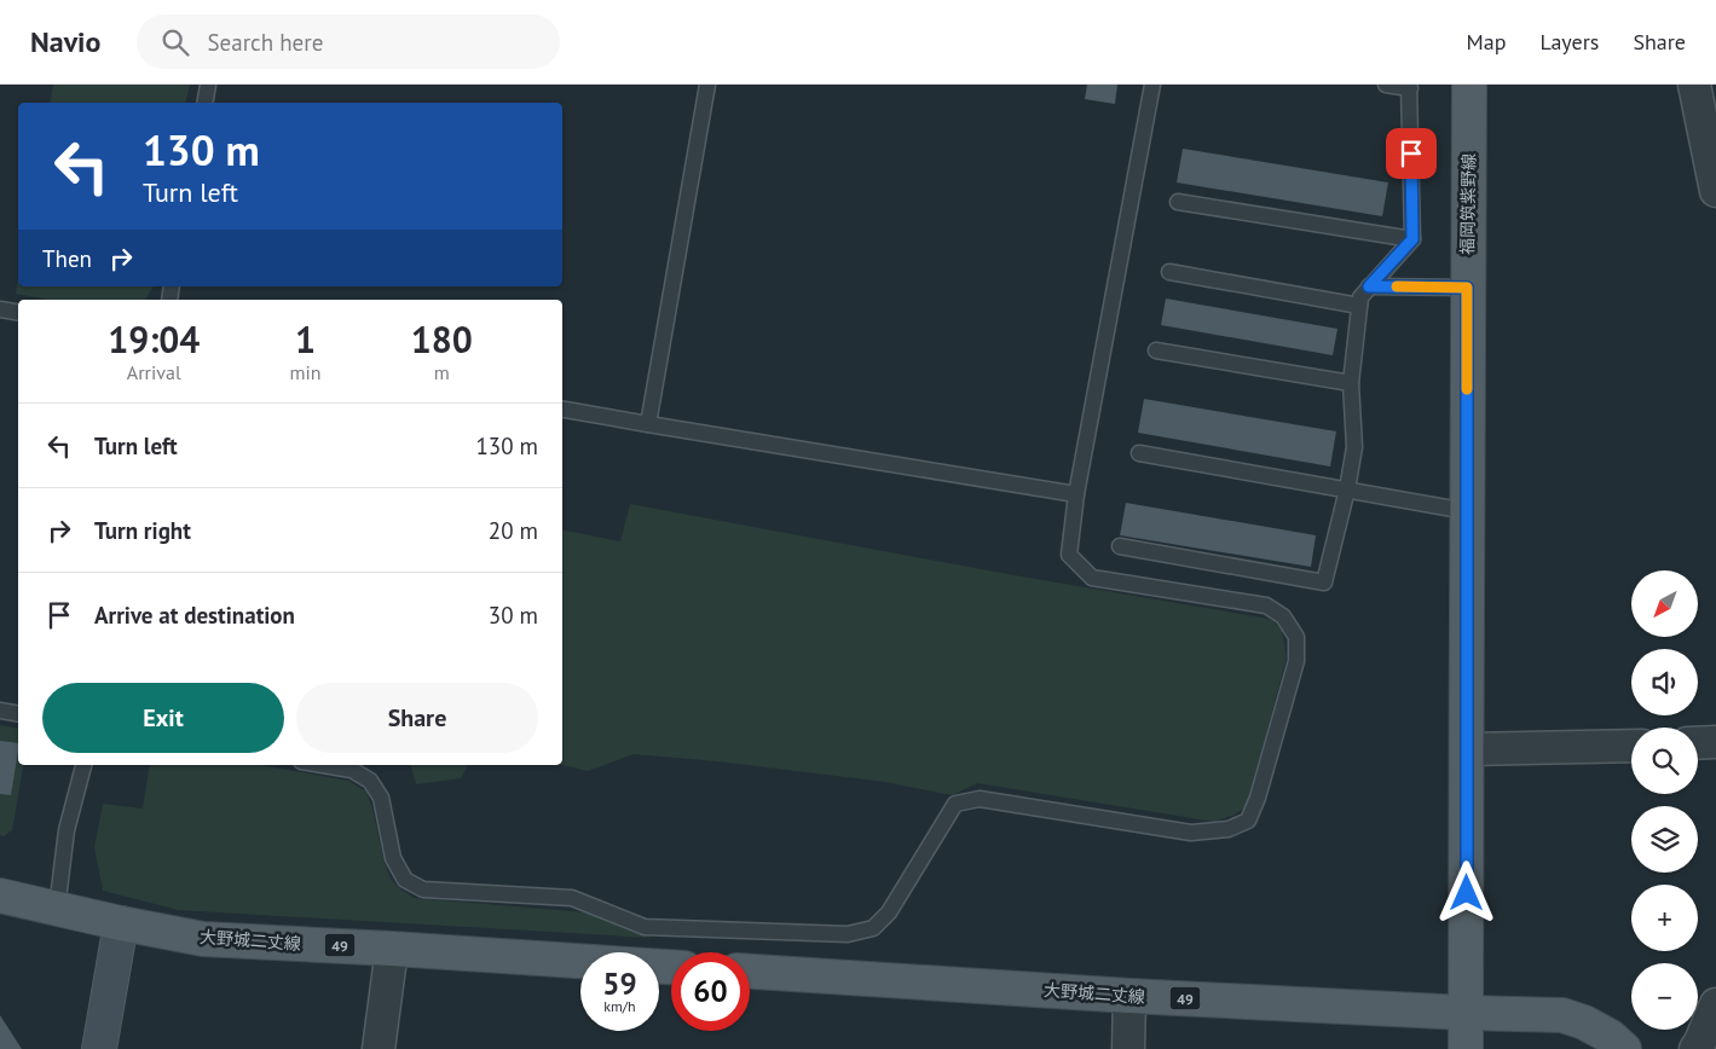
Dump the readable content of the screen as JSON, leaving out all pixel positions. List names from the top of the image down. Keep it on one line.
{"streets":{"main road":["福岡筑紫野線","大野城二丈線","49"]},"crossings":[["福岡筑紫野線","大野城二丈線"]],"north":"bottom left","page":{"header":"Navio","search":"Search here","nav":["Map","Layers","Share"],"turn":["130 m","Turn left"],"then":"Then","eta":["19:04","Arrival","1","min","180","m"],"list":[{"name":"Turn left","value":"130 m"},{"name":"Turn right","value":"20 m"},{"name":"Arrive at destination","value":"30 m"}],"map_buttons":["+","−"],"buttons":["Exit","Share"],"speed":"59 km/h","limit":"60"}}
